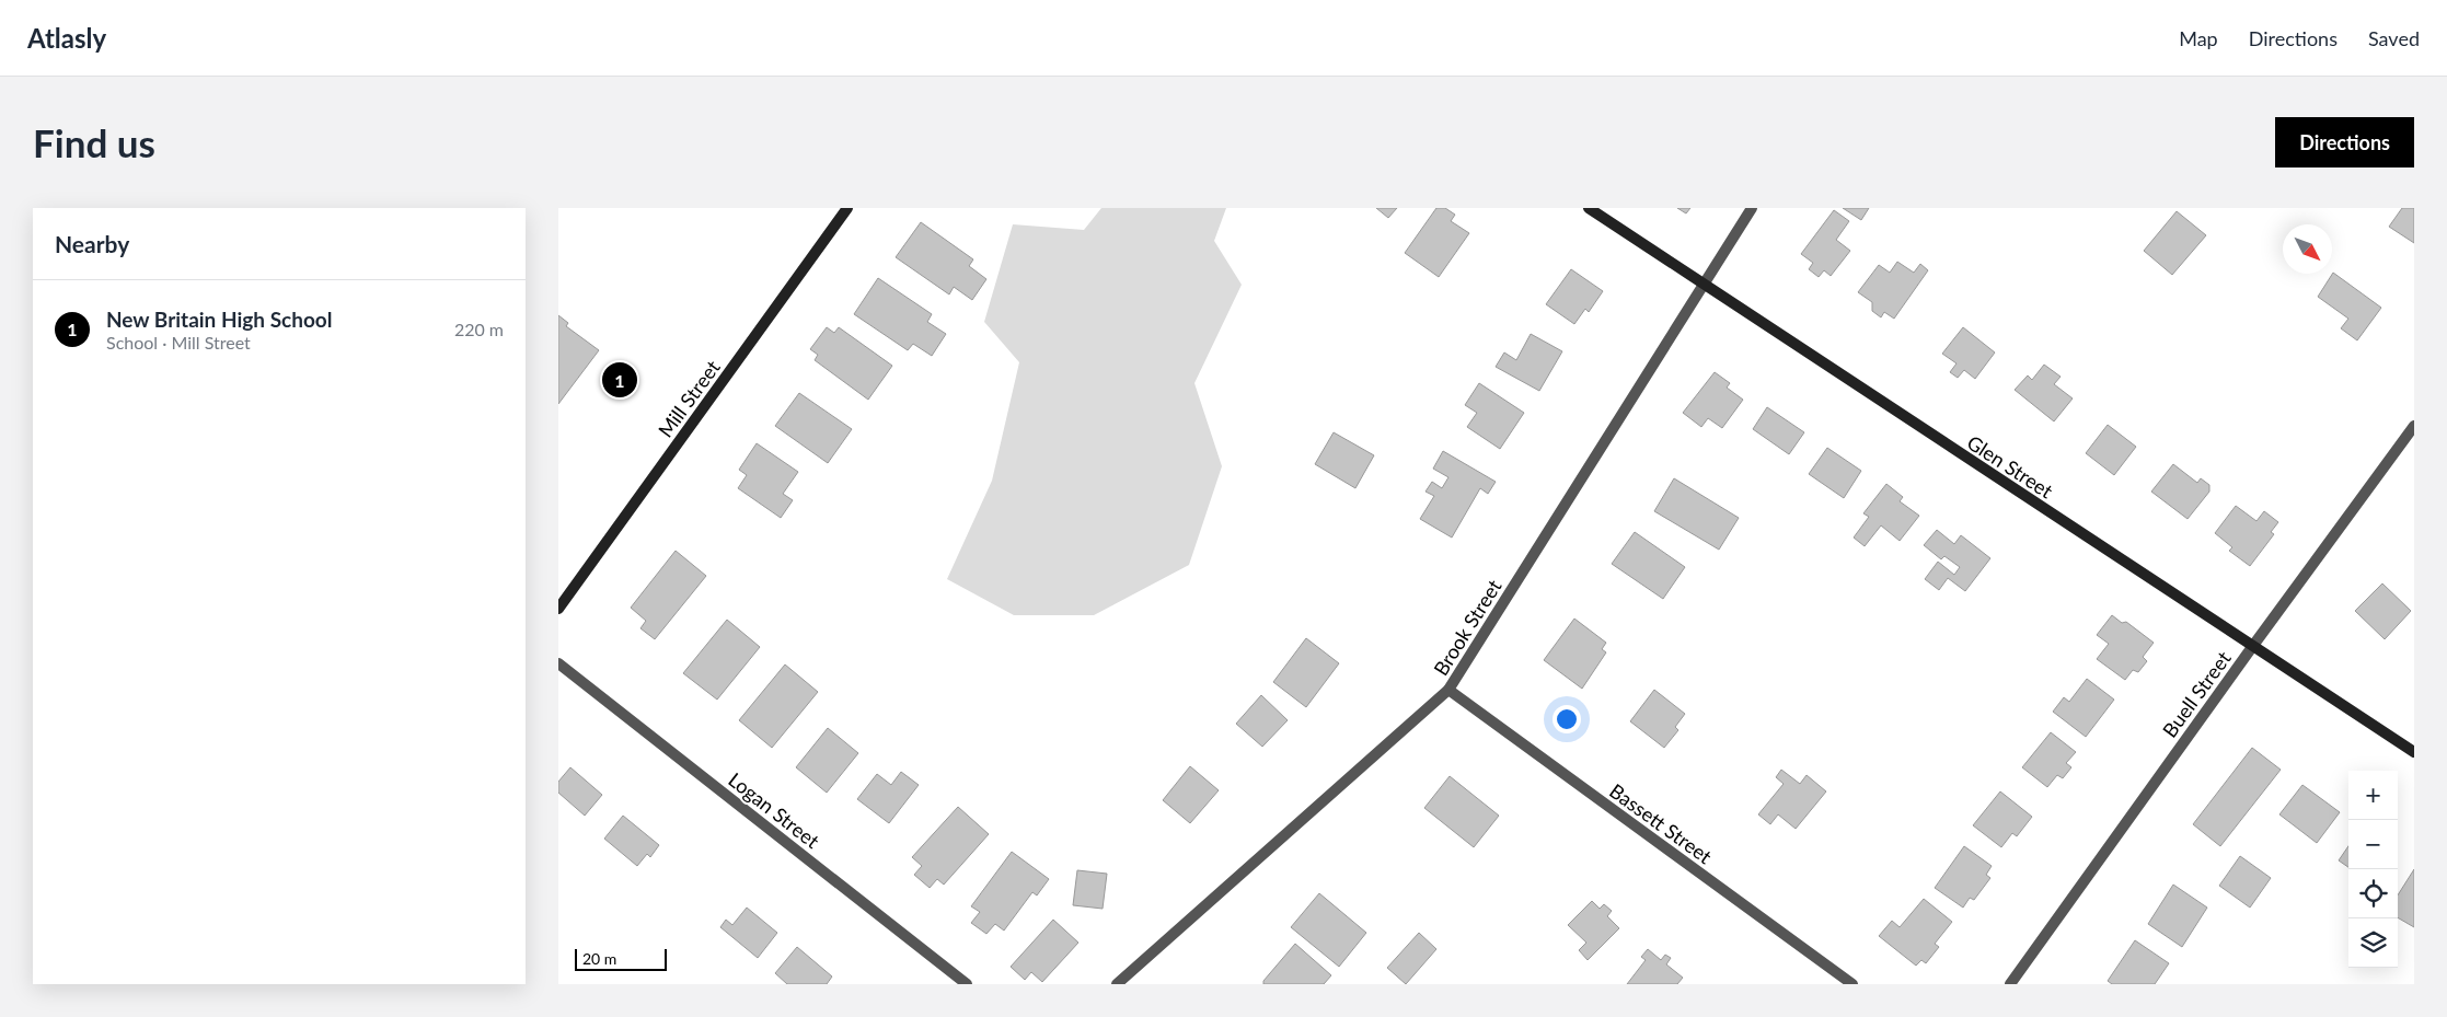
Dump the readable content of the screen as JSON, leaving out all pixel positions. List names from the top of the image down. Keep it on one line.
{"streets":{"street":["Mill Street","Glen Street","Brook Street","Buell Street","Logan Street","Bassett Street"]},"crossings":[["Glen Street","Brook Street"],["Glen Street","Buell Street"],["Brook Street","Bassett Street"]],"scale_bar":"20 m","north":"bottom right","page":{"header":"Atlasly","nav":["Map","Directions","Saved"],"buttons":"Directions","title":"Find us","heading":"Nearby","list":[{"mark":"1","name":"New Britain High School","note":"School · Mill Street","value":"220 m"}],"pins":"1","map_buttons":["+","−"],"scale":"20 m"}}
